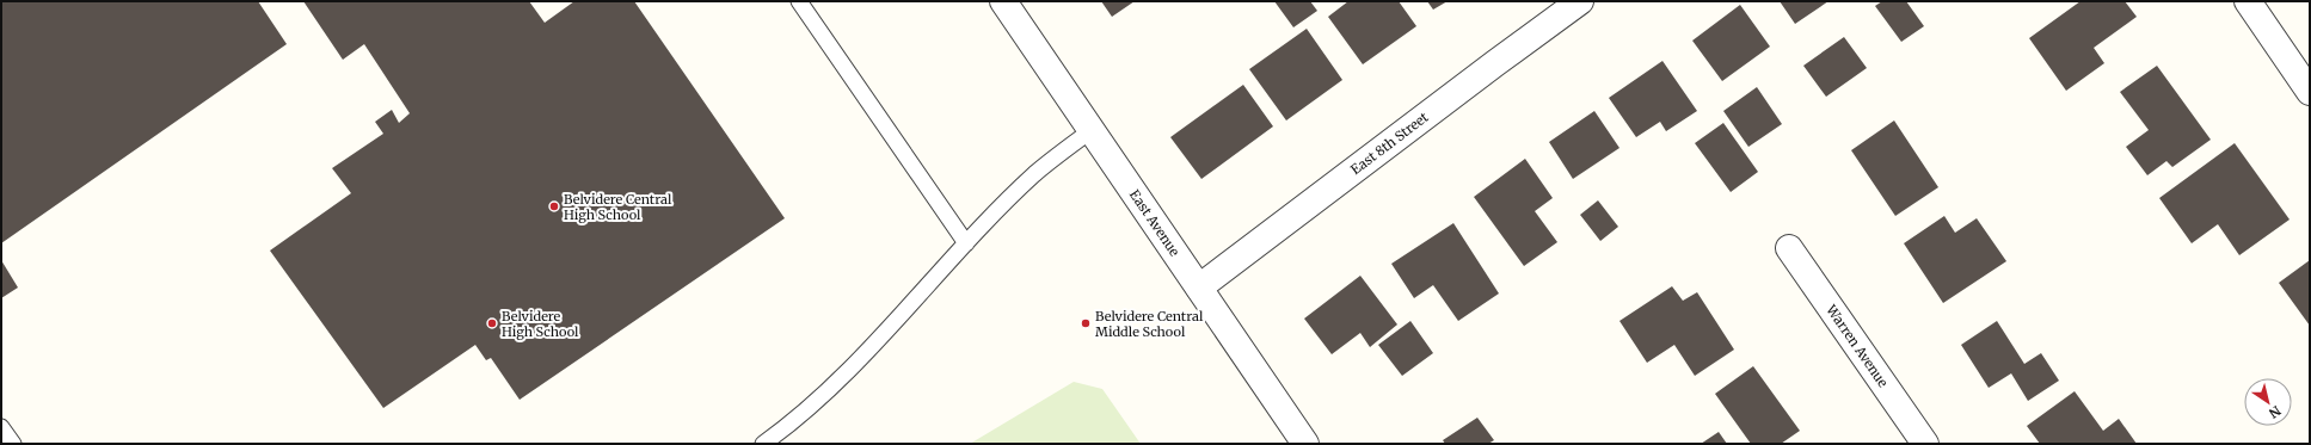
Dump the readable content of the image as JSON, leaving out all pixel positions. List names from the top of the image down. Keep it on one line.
{"streets":{"street":["East 8th Street","East Avenue","Warren Avenue"]},"crossings":[["East 8th Street","East Avenue"]],"places":["Belvidere Central High School","Belvidere High School","Belvidere Central Middle School"],"north":"bottom right"}
